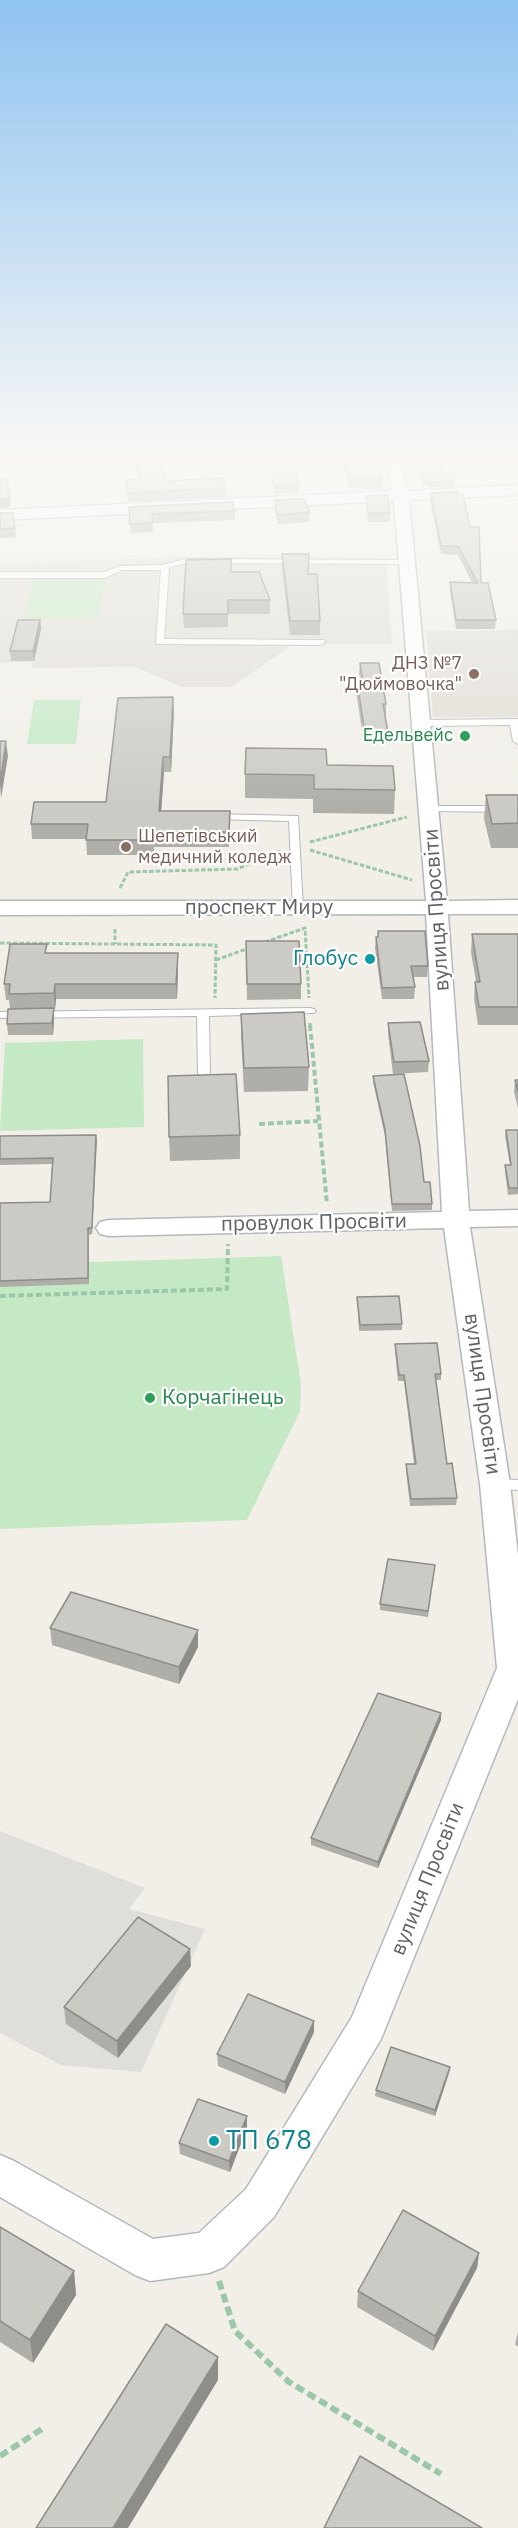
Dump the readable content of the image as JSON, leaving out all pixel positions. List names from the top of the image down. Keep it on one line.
{"streets":{"street":["проспект Миру","вулиця Просвіти","провулок Просвіти"]},"crossings":[["проспект Миру","вулиця Просвіти"],["вулиця Просвіти","провулок Просвіти"]],"places":["ДНЗ №7 \"Дюймовочка\"","Едельвейс","Шепетівський медичний коледж","Глобус","Корчагінець","ТП 678"]}
